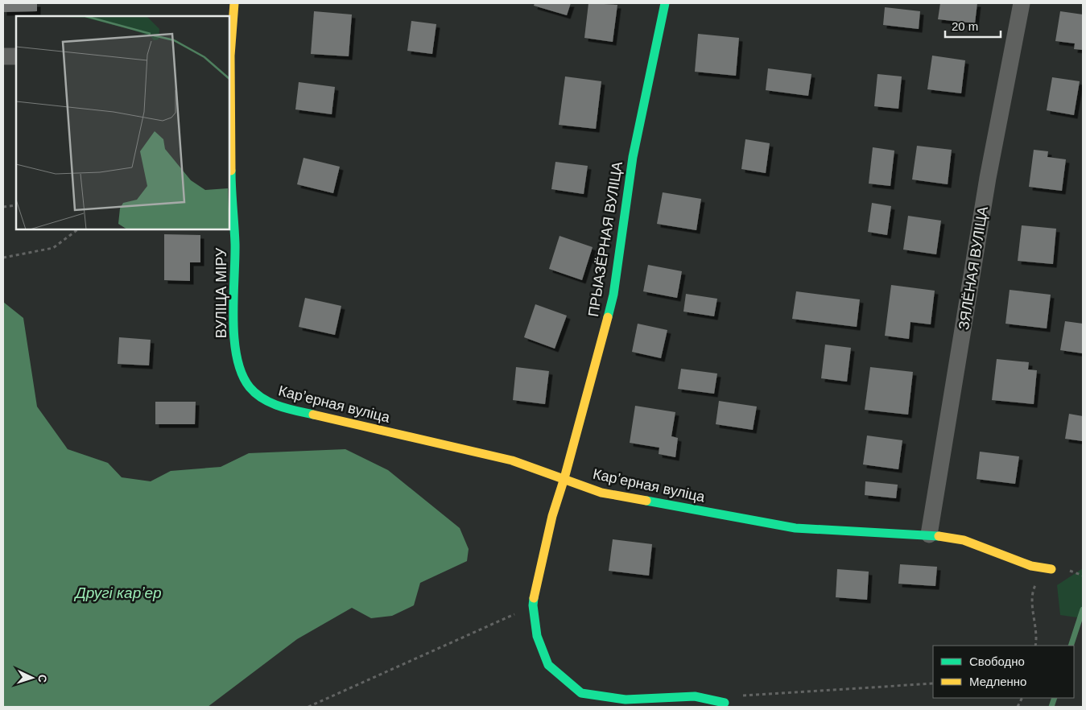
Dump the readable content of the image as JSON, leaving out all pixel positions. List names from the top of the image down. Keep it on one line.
{"streets":{"street":["ПРЫАЗЁРНАЯ ВУЛІЦА","ЗЯЛЁНАЯ ВУЛІЦА","ВУЛІЦА МІРУ","Карʼерная вуліца"]},"crossings":[["ПРЫАЗЁРНАЯ ВУЛІЦА","Карʼерная вуліца"],["ЗЯЛЁНАЯ ВУЛІЦА","Карʼерная вуліца"],["ВУЛІЦА МІРУ","Карʼерная вуліца"]],"water":["Другі карʼер"],"legend":["Свободно","Медленно"],"scale_bar":"20 m","north":"right"}
